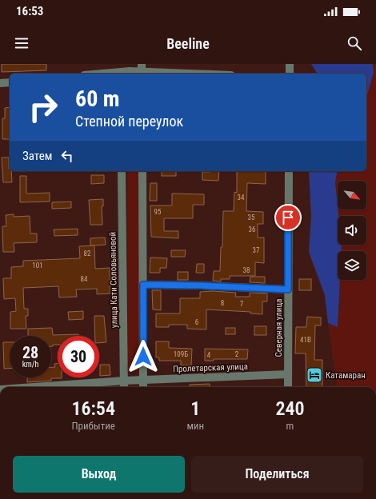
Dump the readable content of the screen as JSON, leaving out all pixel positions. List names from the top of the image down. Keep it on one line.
{"streets":{"street":["улица Кати Соловьяновой","Северная улица","Пролетарская улица"]},"crossings":[["улица Кати Соловьяновой","Пролетарская улица"],["Северная улица","Пролетарская улица"]],"places":{"hotel":["Катамаран"]},"house_numbers":["34","95","35","36","37","82","101","38","84","8","7","6","41В","109Б","2","4"],"north":"bottom right","page":{"status":"16:53","header":"Beeline","turn":["60 m","Степной переулок"],"then":"Затем","speed":"28 km/h","limit":"30","eta":["16:54","Прибытие","1","мин","240","m"],"buttons":["Выход","Поделиться"]}}
